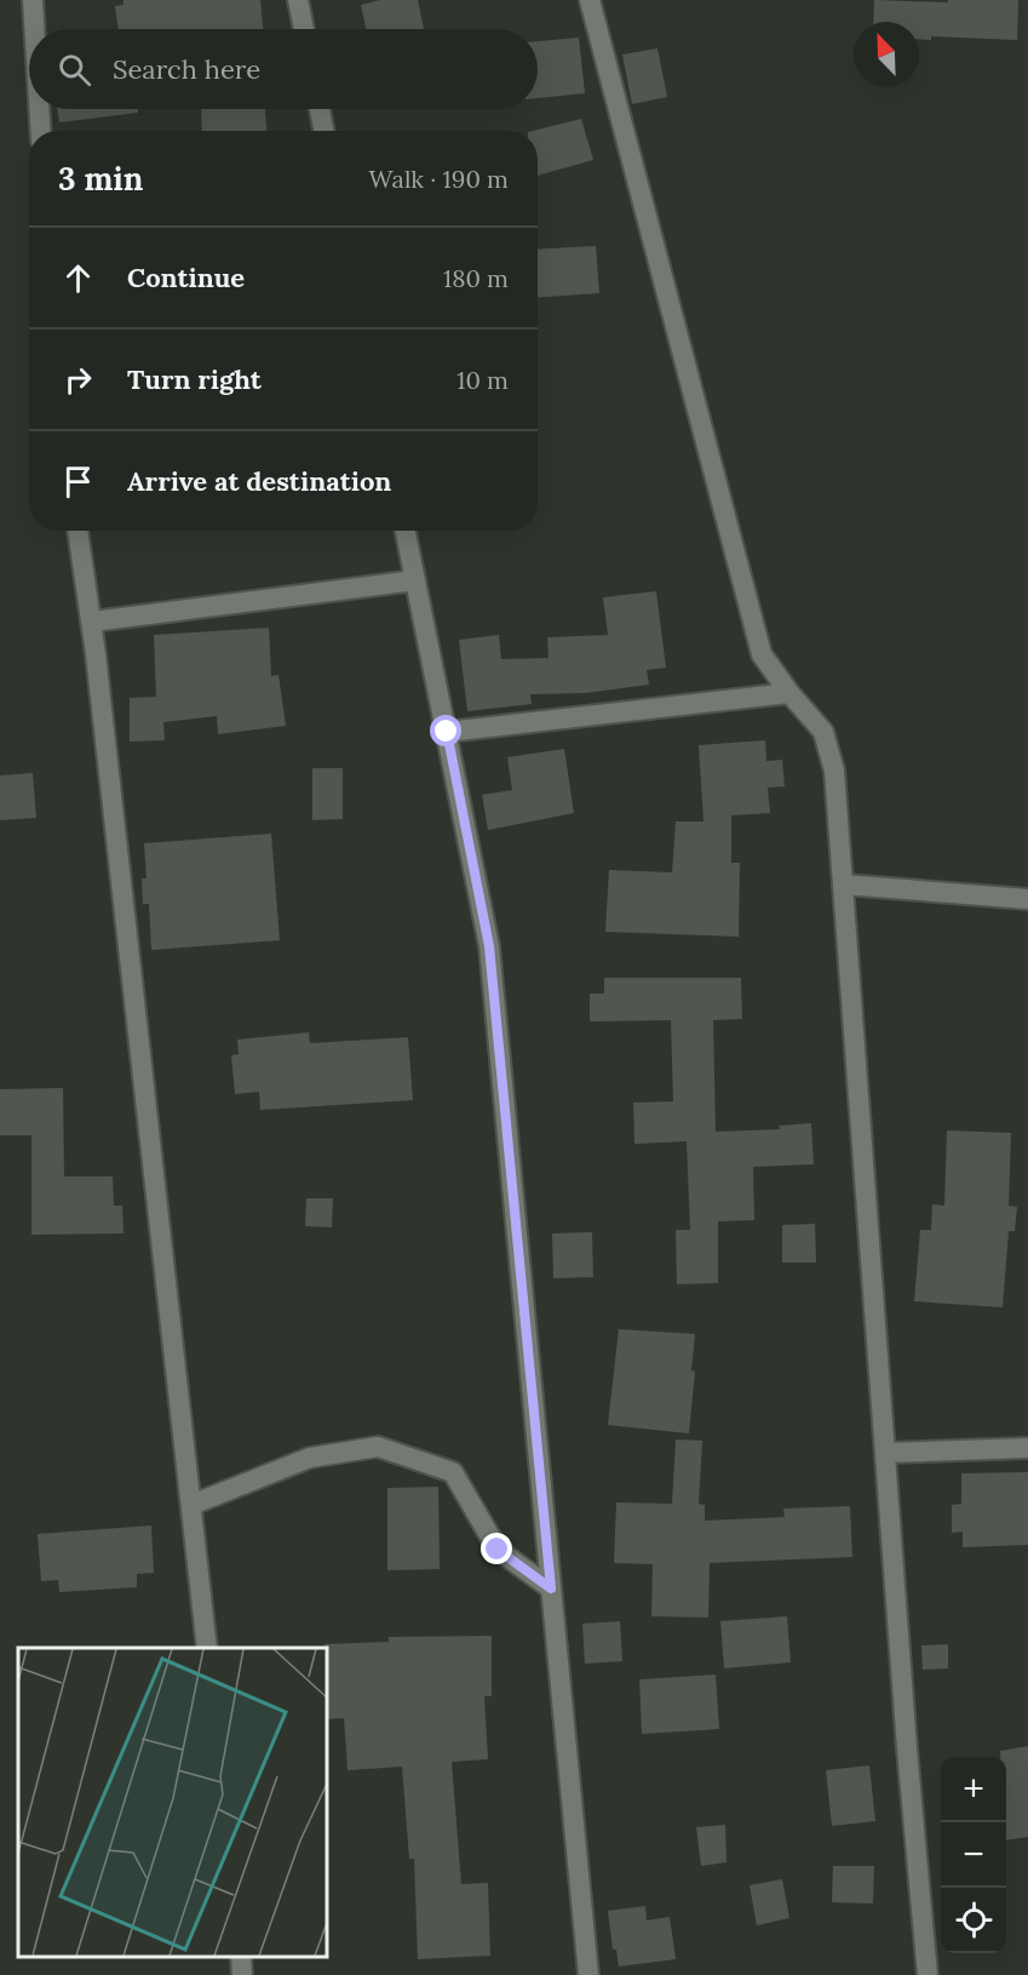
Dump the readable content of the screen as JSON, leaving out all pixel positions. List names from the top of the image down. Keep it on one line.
{"north":"top left","page":{"search":"Search here","heading":["3 min","Walk · 190 m"],"list":[["Continue","180 m"],["Turn right","10 m"],"Arrive at destination"],"map_buttons":["+","−"]}}
